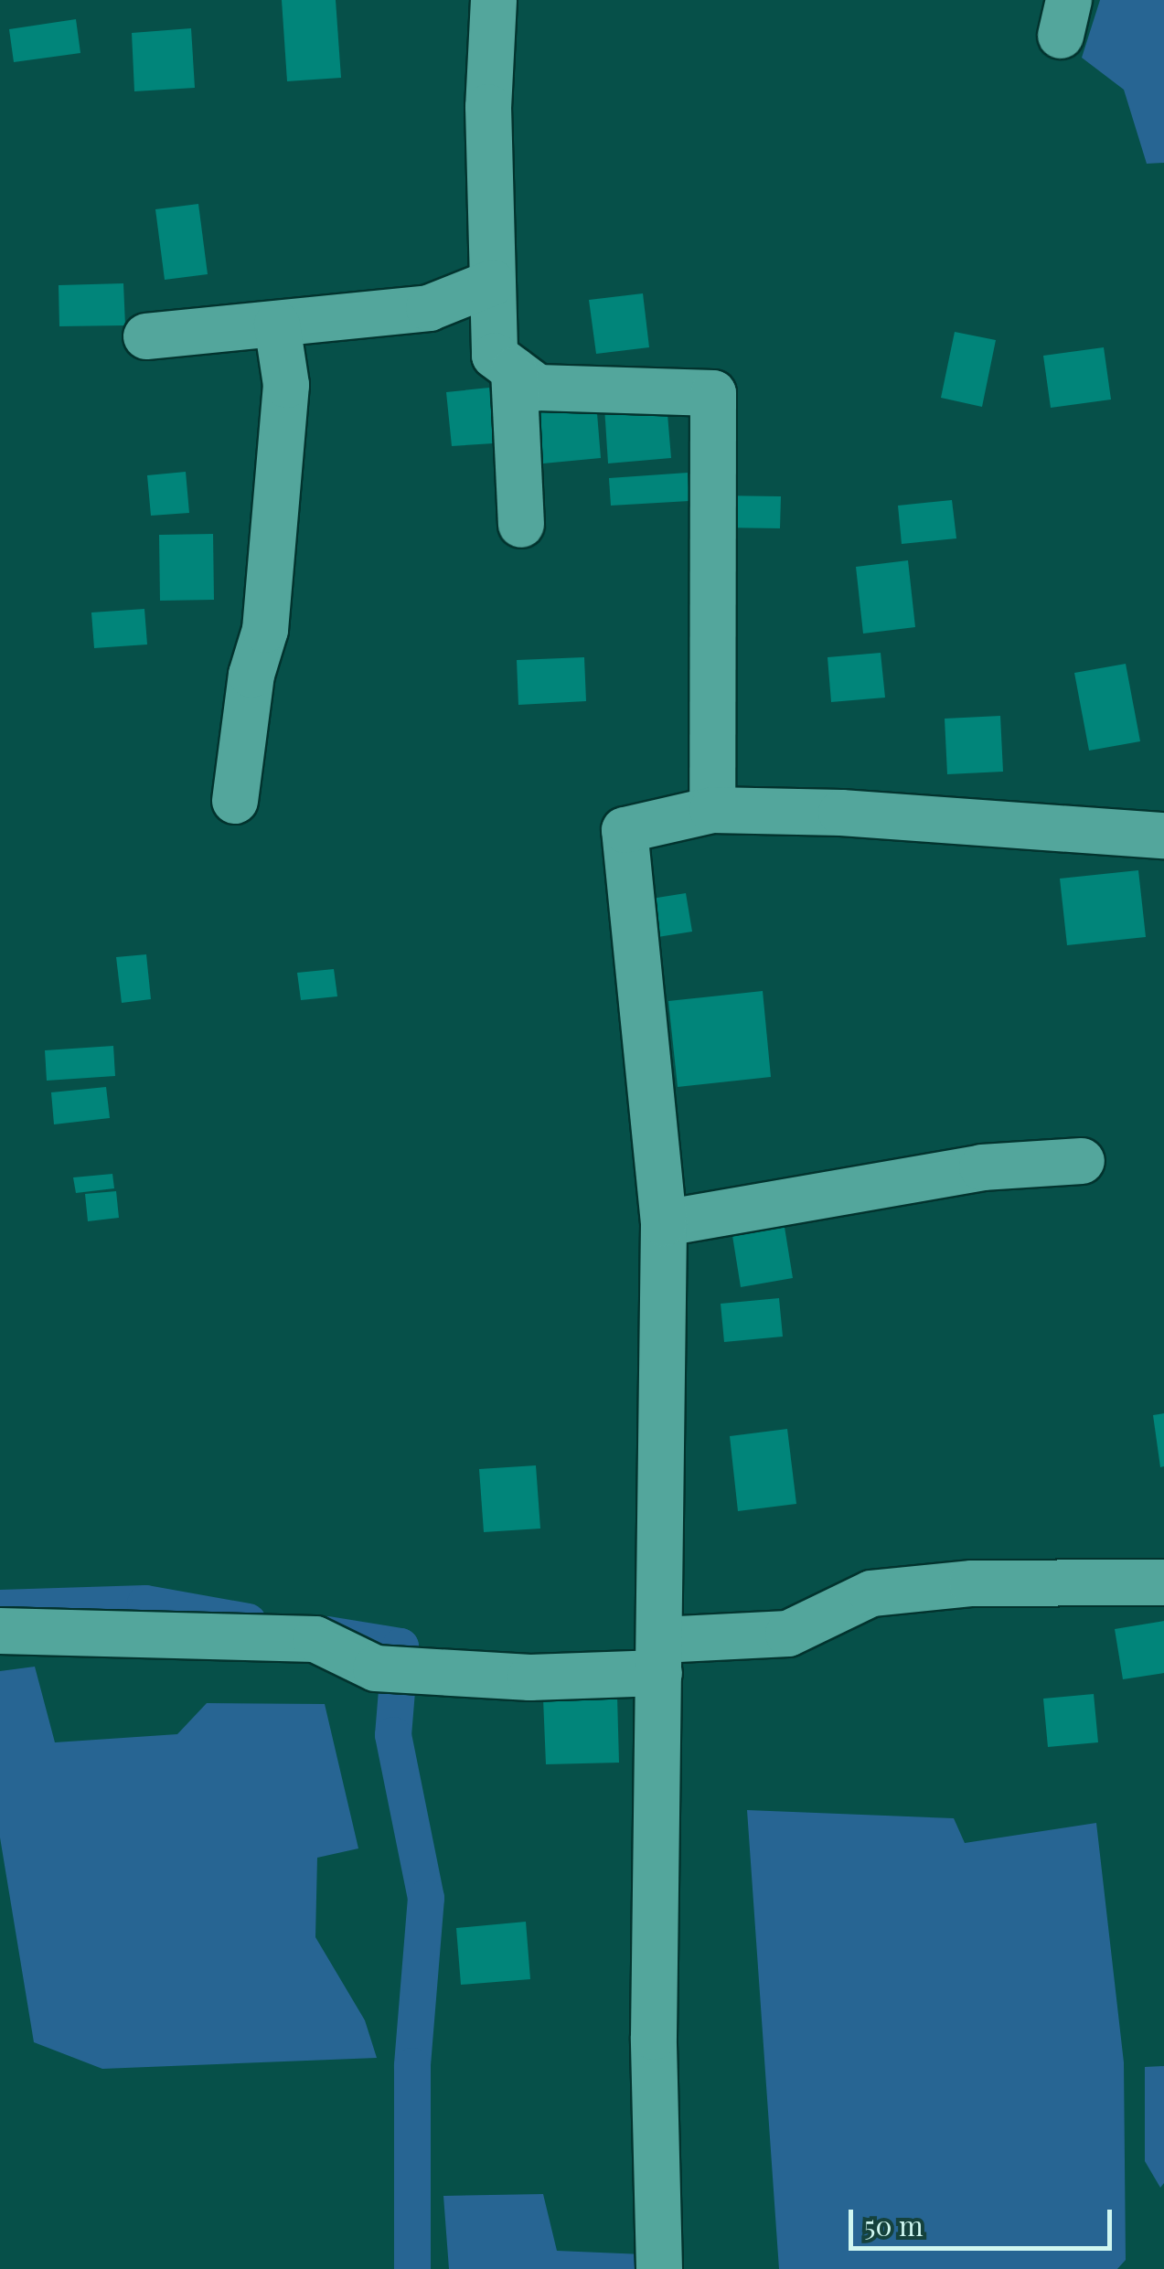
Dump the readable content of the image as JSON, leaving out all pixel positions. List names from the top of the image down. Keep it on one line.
{"scale_bar":"50 m"}
